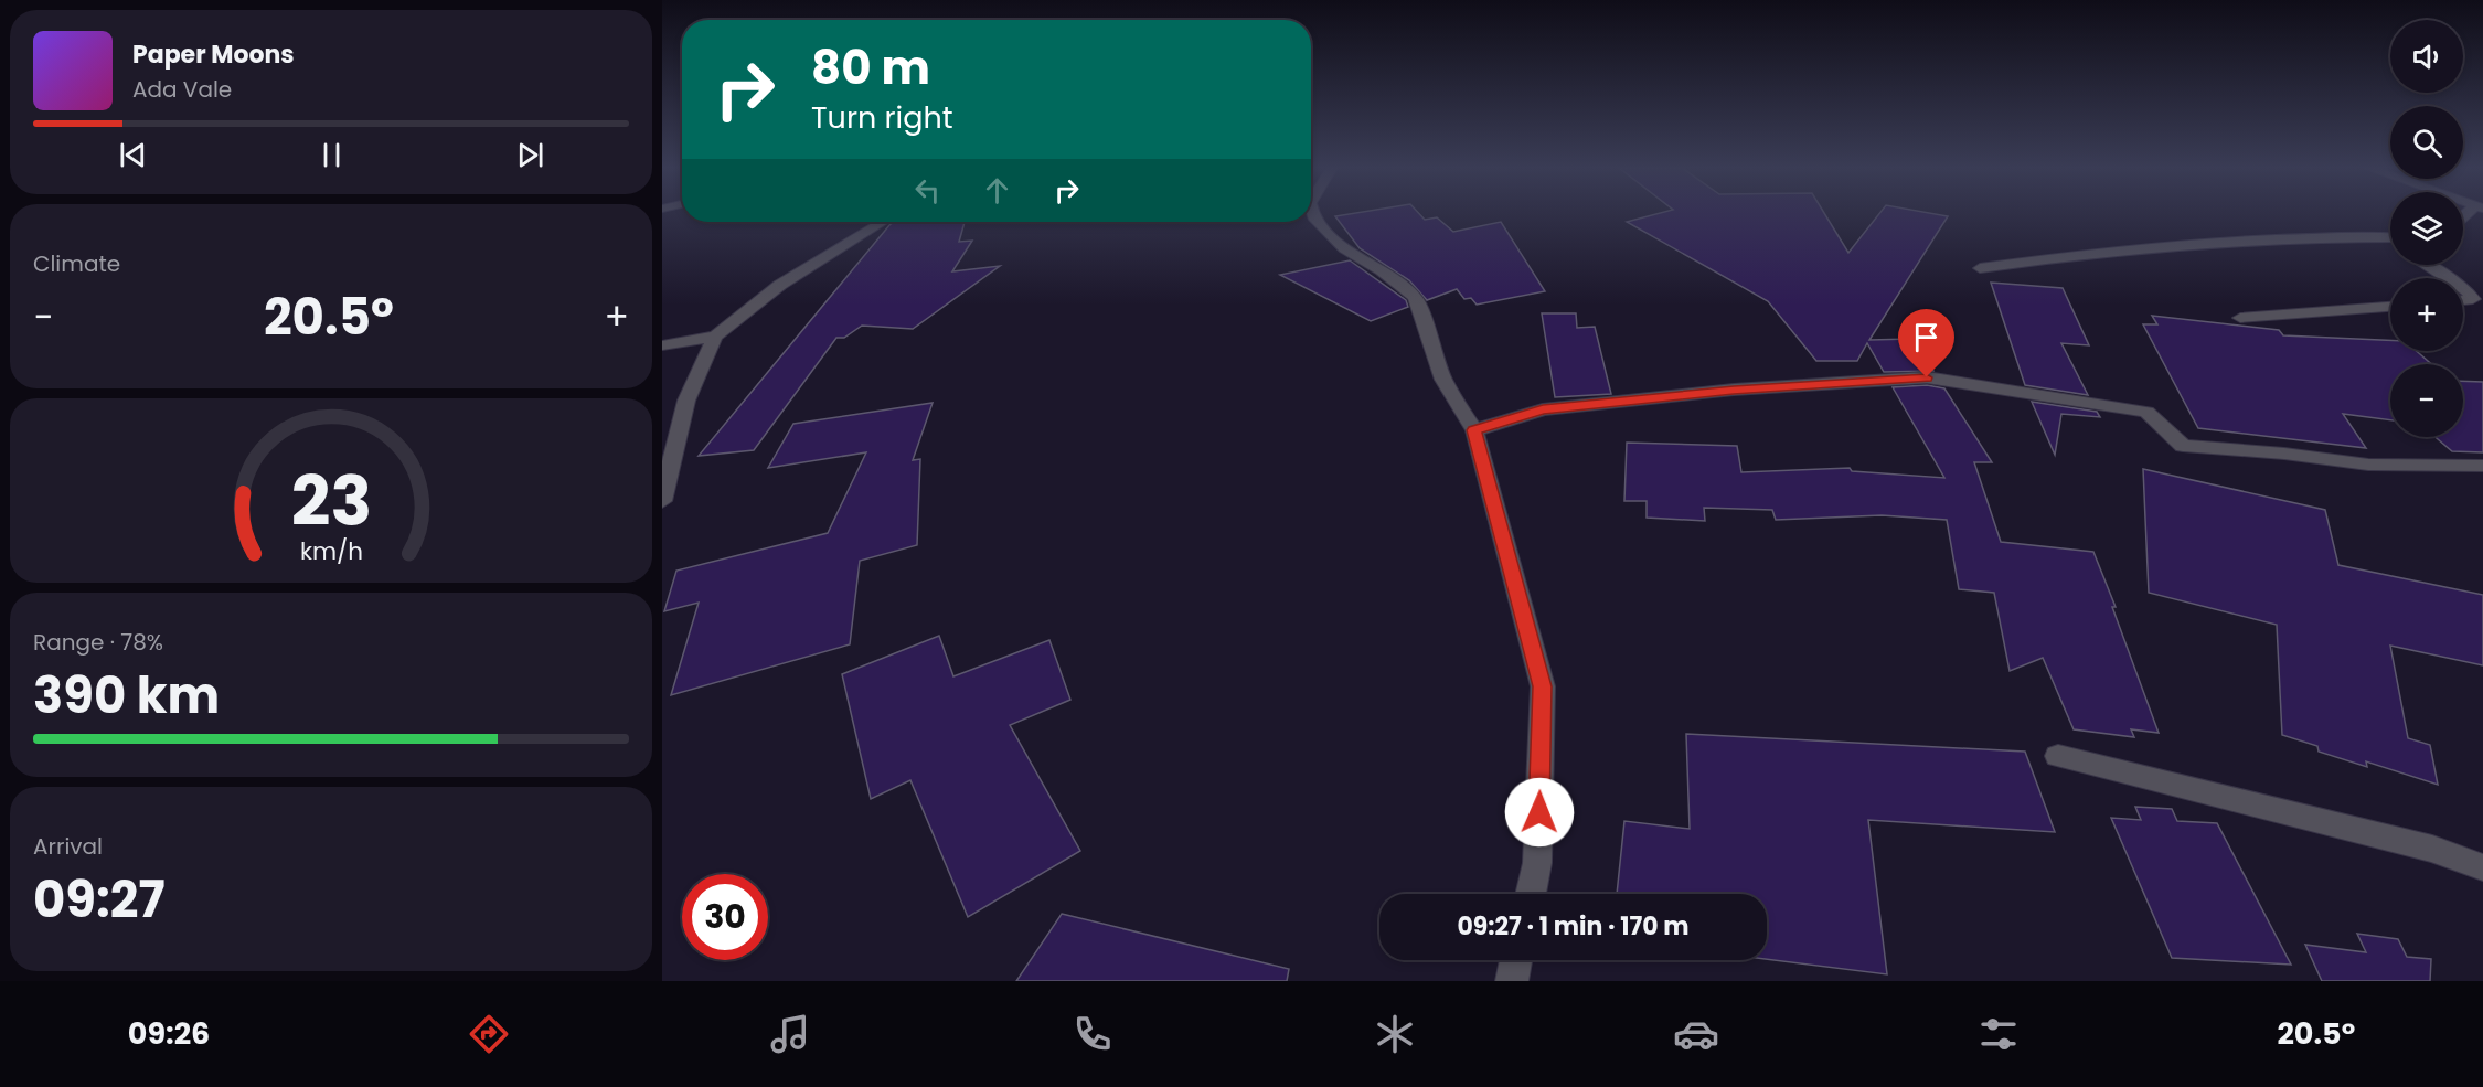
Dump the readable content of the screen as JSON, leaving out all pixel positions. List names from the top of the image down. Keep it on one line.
{"page":{"map_buttons":["+","−"],"turn":["80 m","Turn right"],"song":["Paper Moons","Ada Vale"],"tile":["Climate",["Range · 78%","390 km"],["Arrival","09:27"]],"heat":["−","20.5°","+"],"limit":"30","trip":"09:27 · 1 min · 170 m","tabs":["09:26","20.5°"],"gauge":["23","km/h"]}}
